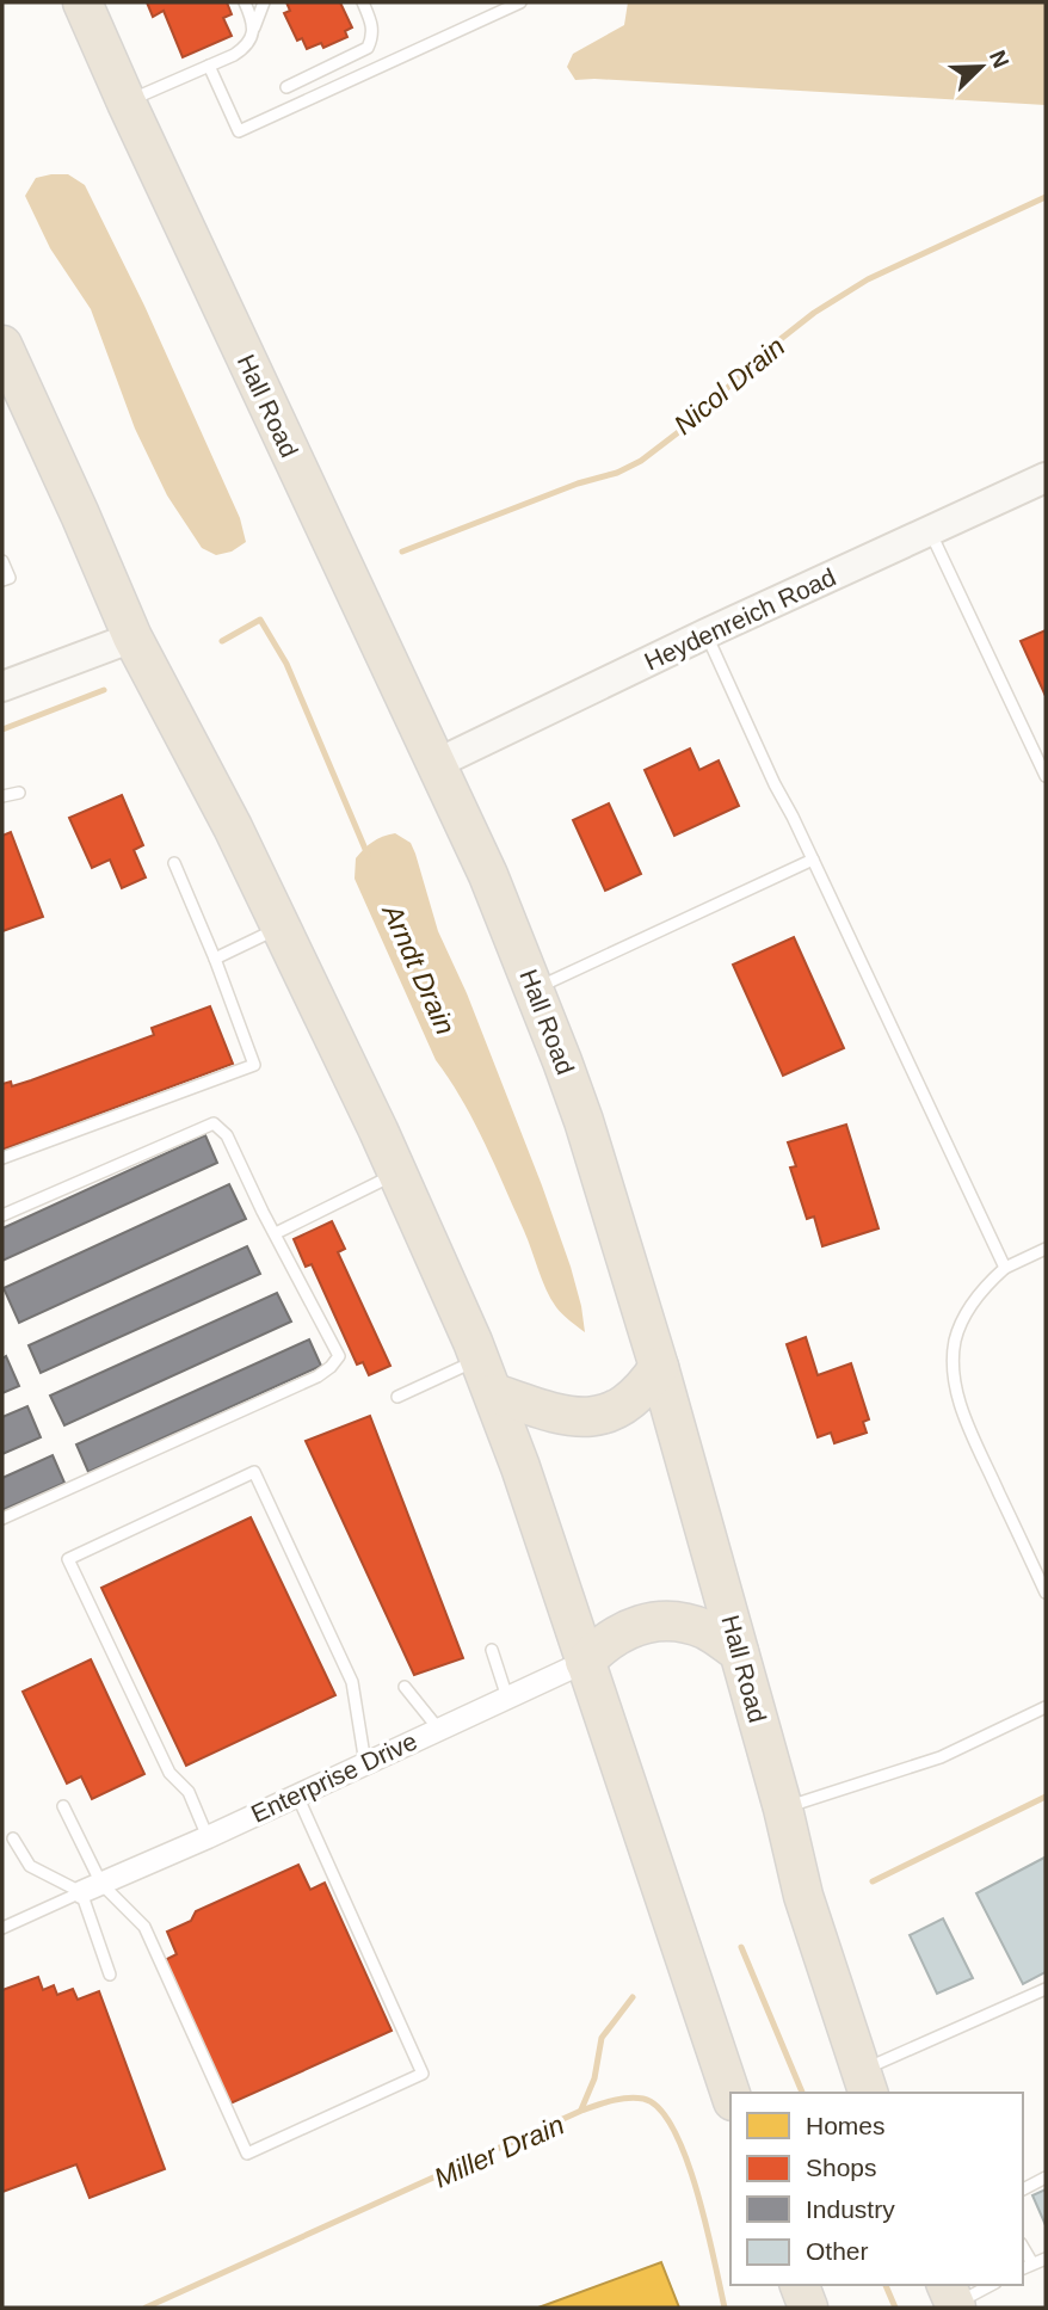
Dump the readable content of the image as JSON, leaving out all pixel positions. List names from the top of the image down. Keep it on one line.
{"streets":{"highway":["Hall Road"],"street":["Heydenreich Road","Enterprise Drive"]},"crossings":[["Hall Road","Heydenreich Road"]],"water":["Nicol Drain","Arndt Drain","Miller Drain"],"legend":["Homes","Shops","Industry","Other"],"north":"top right"}
